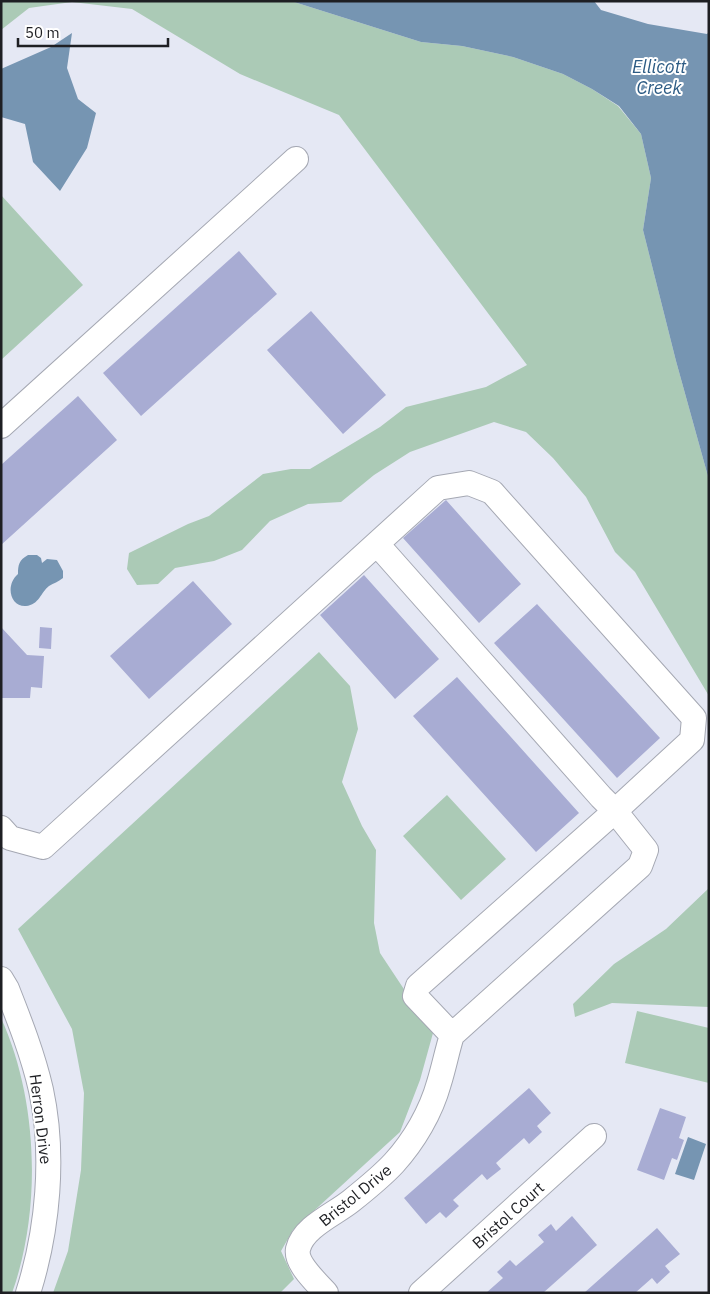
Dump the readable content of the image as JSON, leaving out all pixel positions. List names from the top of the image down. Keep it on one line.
{"streets":{"street":["Herron Drive","Bristol Drive","Bristol Court"]},"water":["Ellicott Creek"],"scale_bar":"50 m"}
